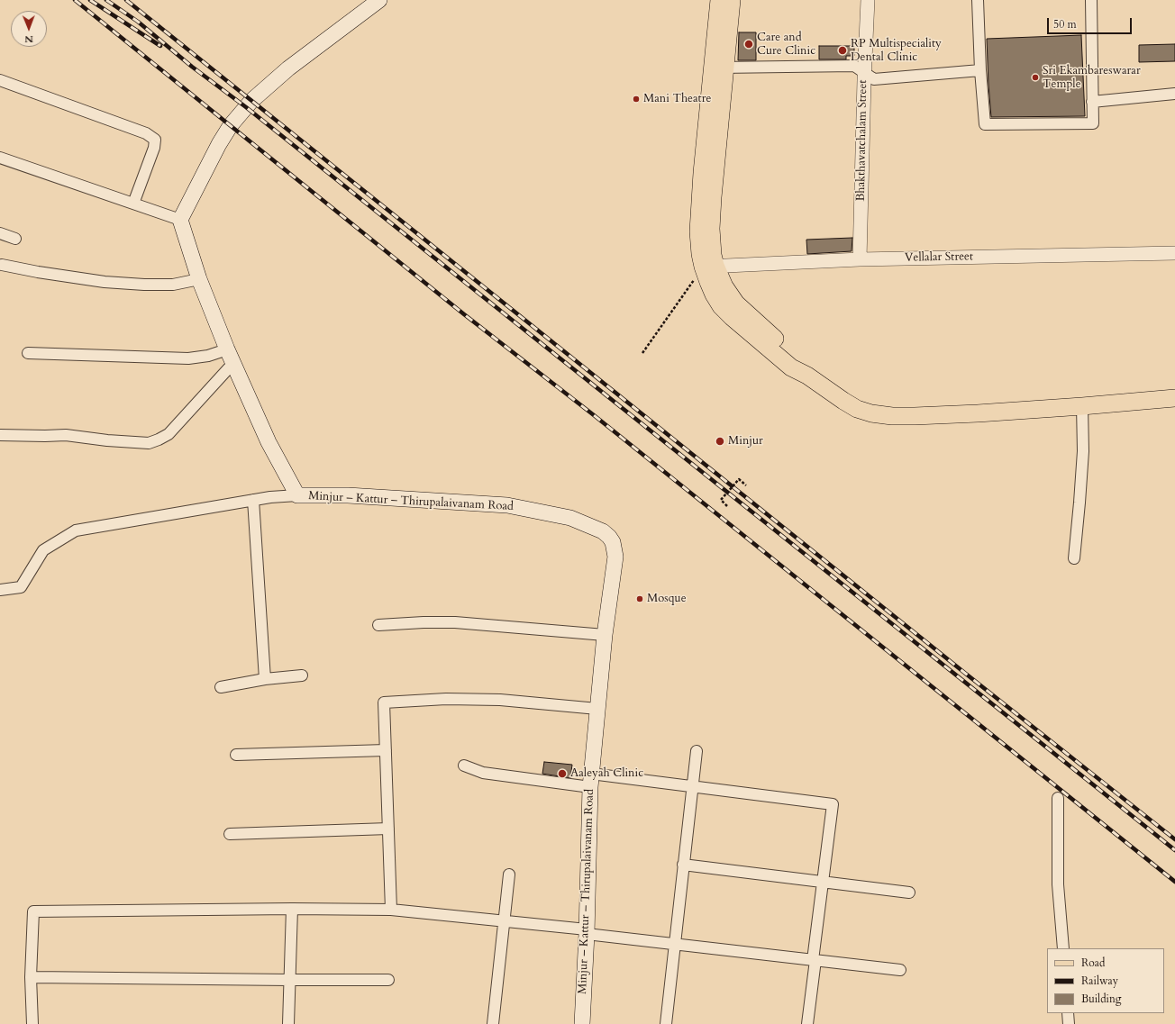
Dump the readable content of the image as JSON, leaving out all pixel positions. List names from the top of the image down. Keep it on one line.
{"streets":{"main road":["Minjur – Kattur – Thirupalaivanam Road"],"street":["Bhakthavatchalam Street","Vellalar Street"]},"crossings":[["Bhakthavatchalam Street","Vellalar Street"]],"places":["Care and Cure Clinic","RP Multispeciality Dental Clinic","Sri Ekambareswarar Temple","Mani Theatre","Minjur","Mosque","Aaleyah Clinic"],"legend":["Road","Railway","Building"],"scale_bar":"50 m","north":"bottom"}
